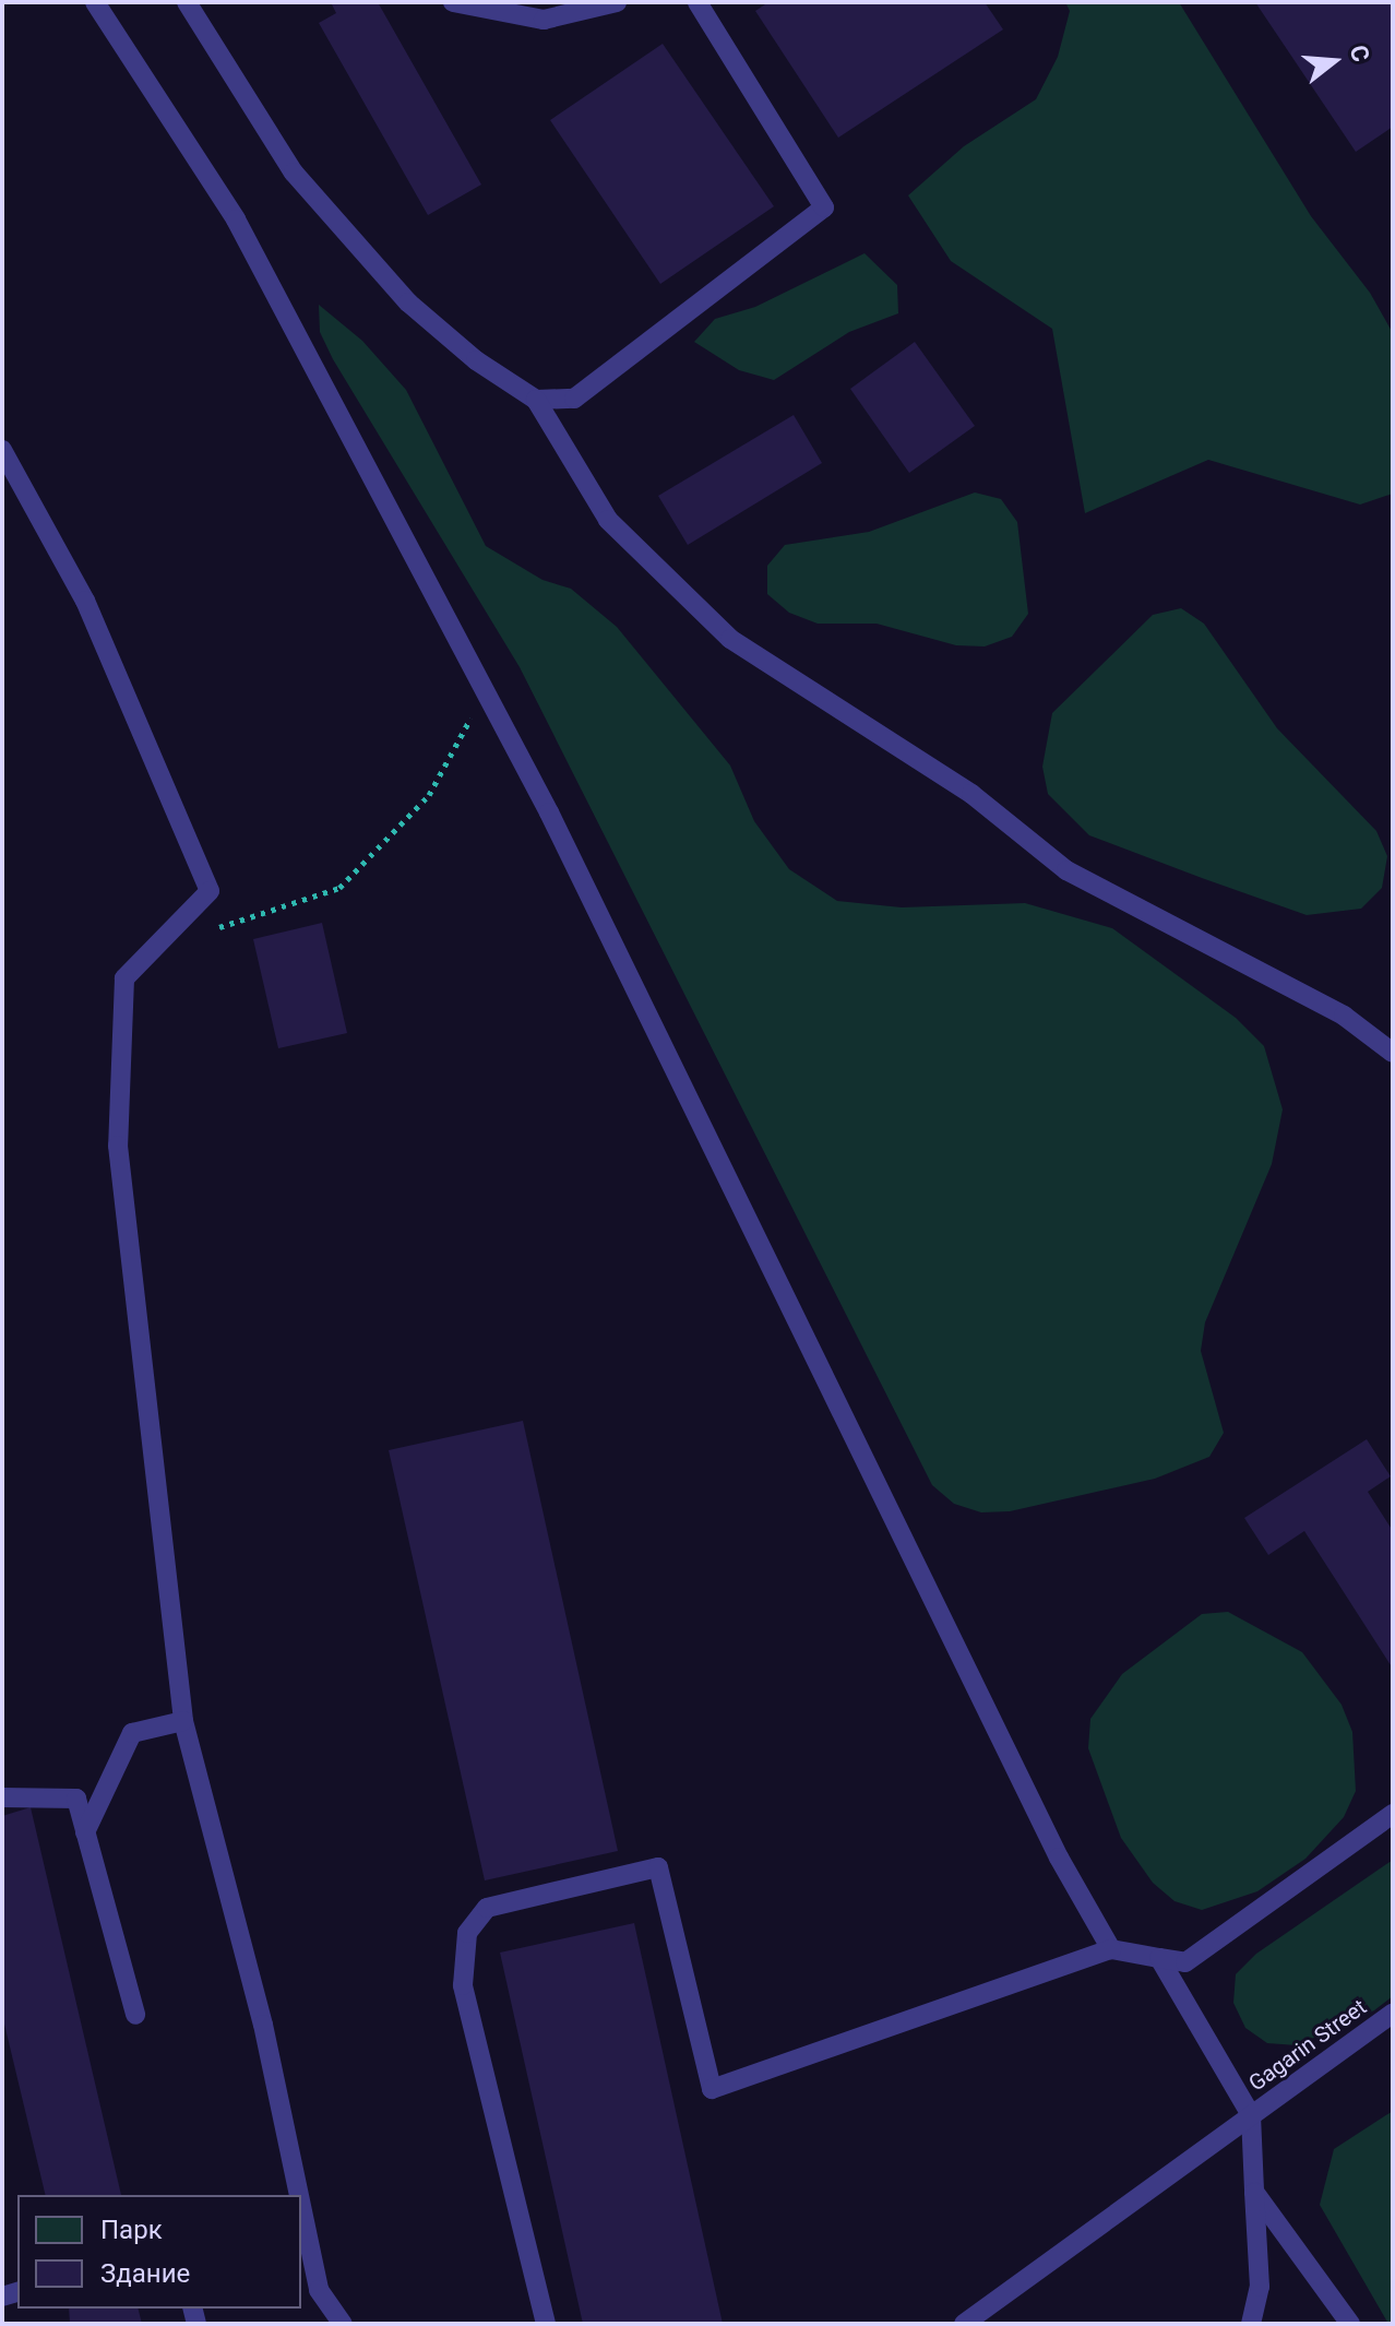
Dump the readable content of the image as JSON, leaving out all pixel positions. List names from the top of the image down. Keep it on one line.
{"streets":{"lane":["Gagarin Street"]},"legend":["Парк","Здание"],"north":"right"}
